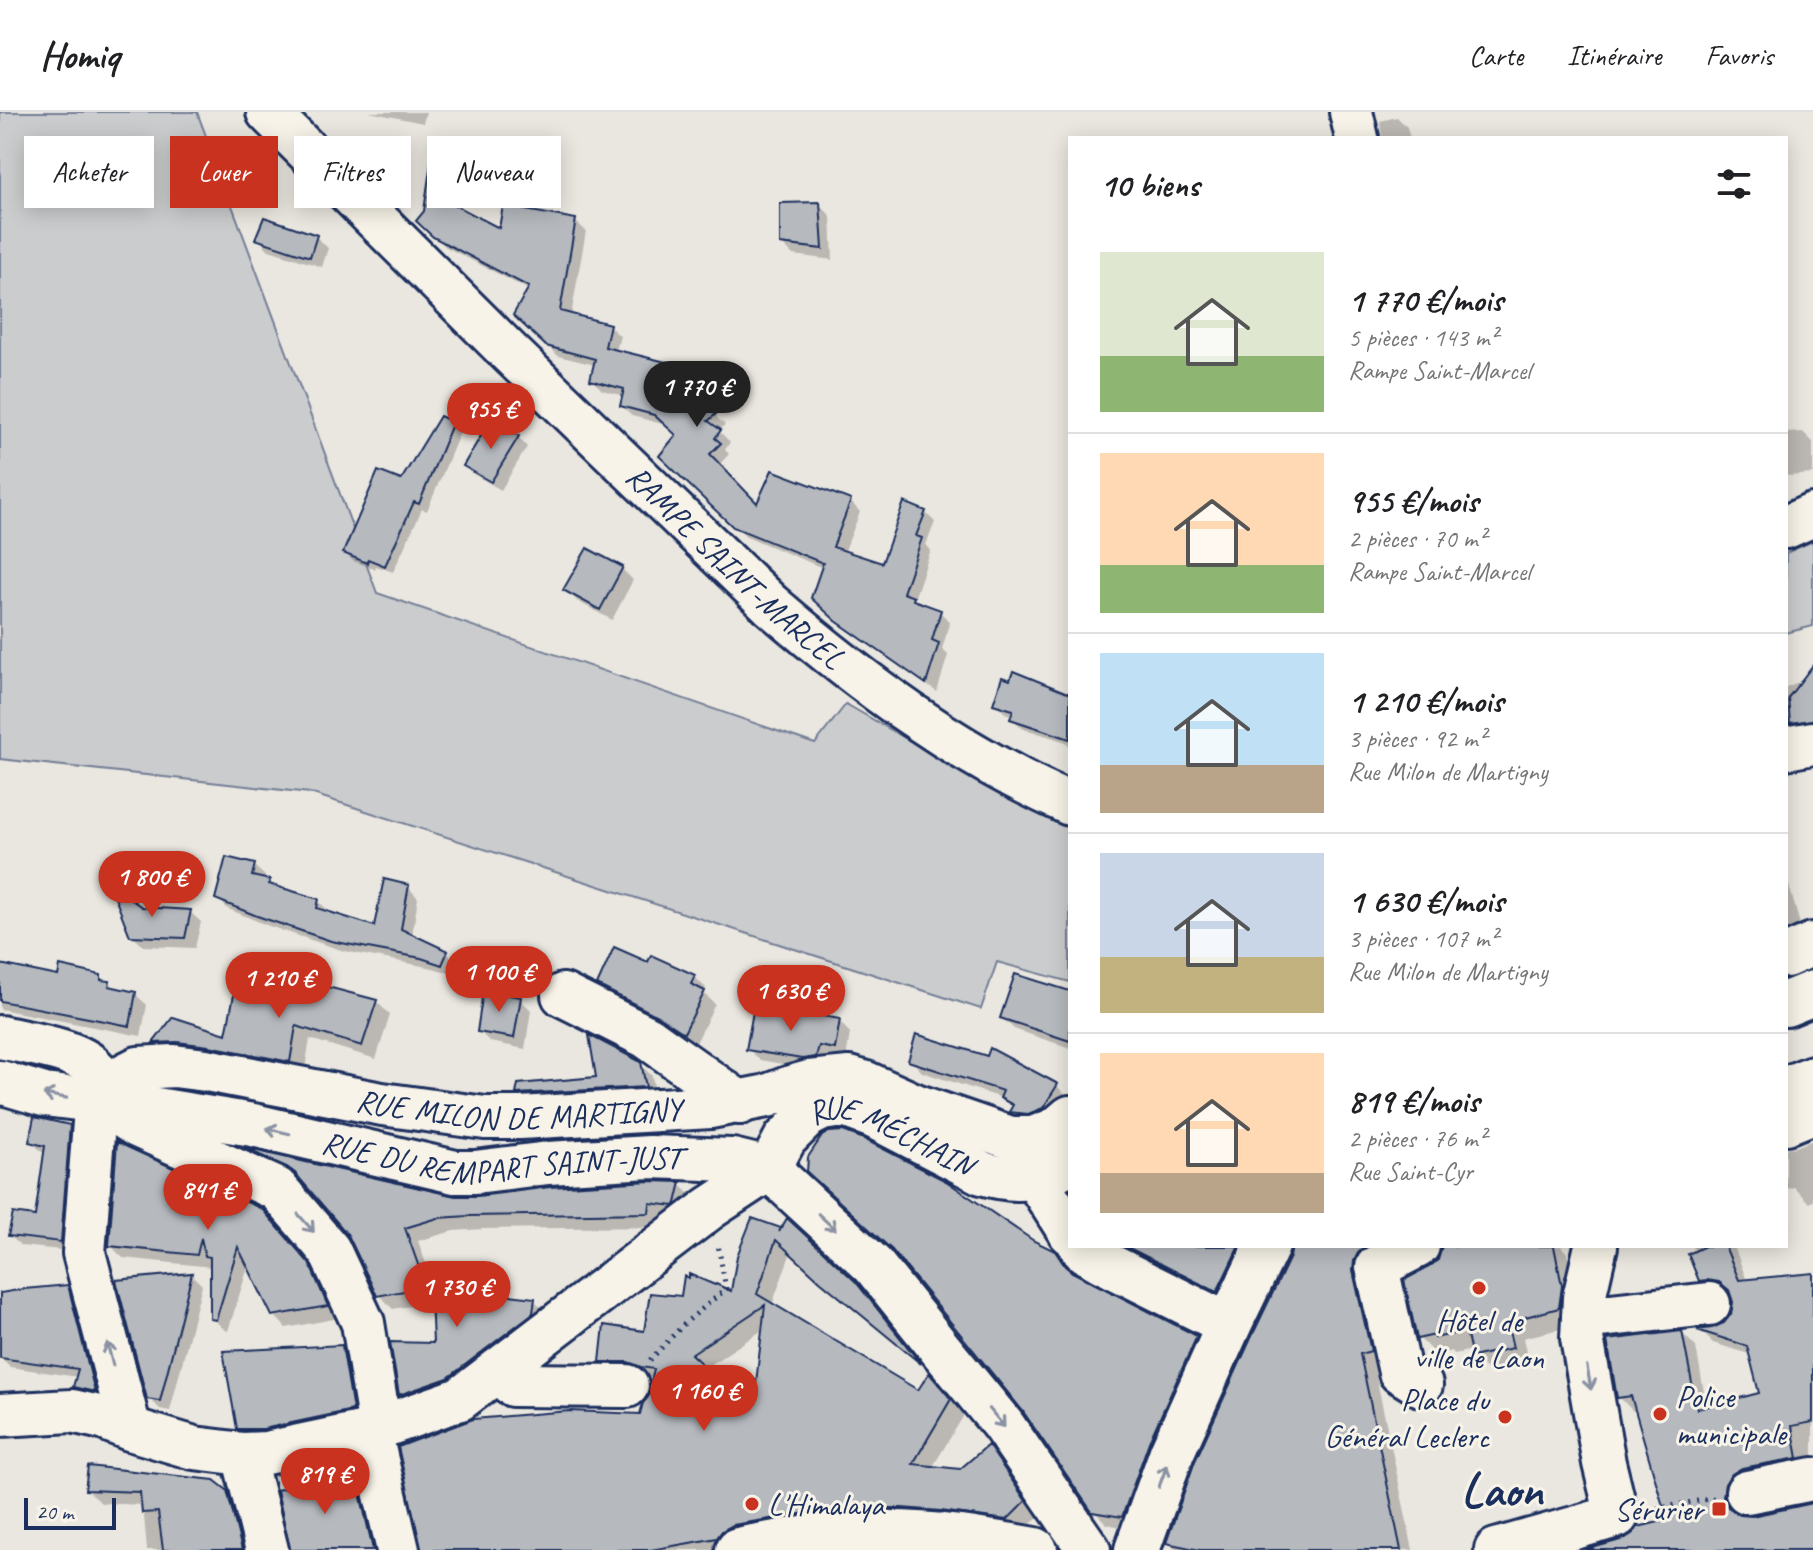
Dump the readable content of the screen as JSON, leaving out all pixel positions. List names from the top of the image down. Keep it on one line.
{"streets":{"street":["RAMPE SAINT-MARCEL","RUE MILON DE MARTIGNY","RUE DU REMPART SAINT-JUST","RUE MÉCHAIN"]},"crossings":[["RUE MILON DE MARTIGNY","RUE DU REMPART SAINT-JUST"],["RUE DU REMPART SAINT-JUST","RUE MÉCHAIN"]],"districts":["Laon"],"places":{"other":["Hôtel de ville de Laon","Police municipale","Place du Général Leclerc","L'Himalaya"],"transit":["Sérurier"]},"scale_bar":"20 m","page":{"header":"Homiq","nav":["Carte","Itinéraire","Favoris"],"chip":["Acheter","Louer","Filtres","Nouveau"],"heading":"10 biens","list":[{"name":"1 770 €/mois","note":"5 pièces · 143 m² · Rampe Saint-Marcel"},{"name":"955 €/mois","note":"2 pièces · 70 m² · Rampe Saint-Marcel"},{"name":"1 210 €/mois","note":"3 pièces · 92 m² · Rue Milon de Martigny"},{"name":"1 630 €/mois","note":"3 pièces · 107 m² · Rue Milon de Martigny"},{"name":"819 €/mois","note":"2 pièces · 76 m² · Rue Saint-Cyr"}],"price":["1 770 €","955 €","1 800 €","1 100 €","1 210 €","1 630 €","841 €","1 730 €","1 160 €","819 €"],"scale":"20 m"}}
